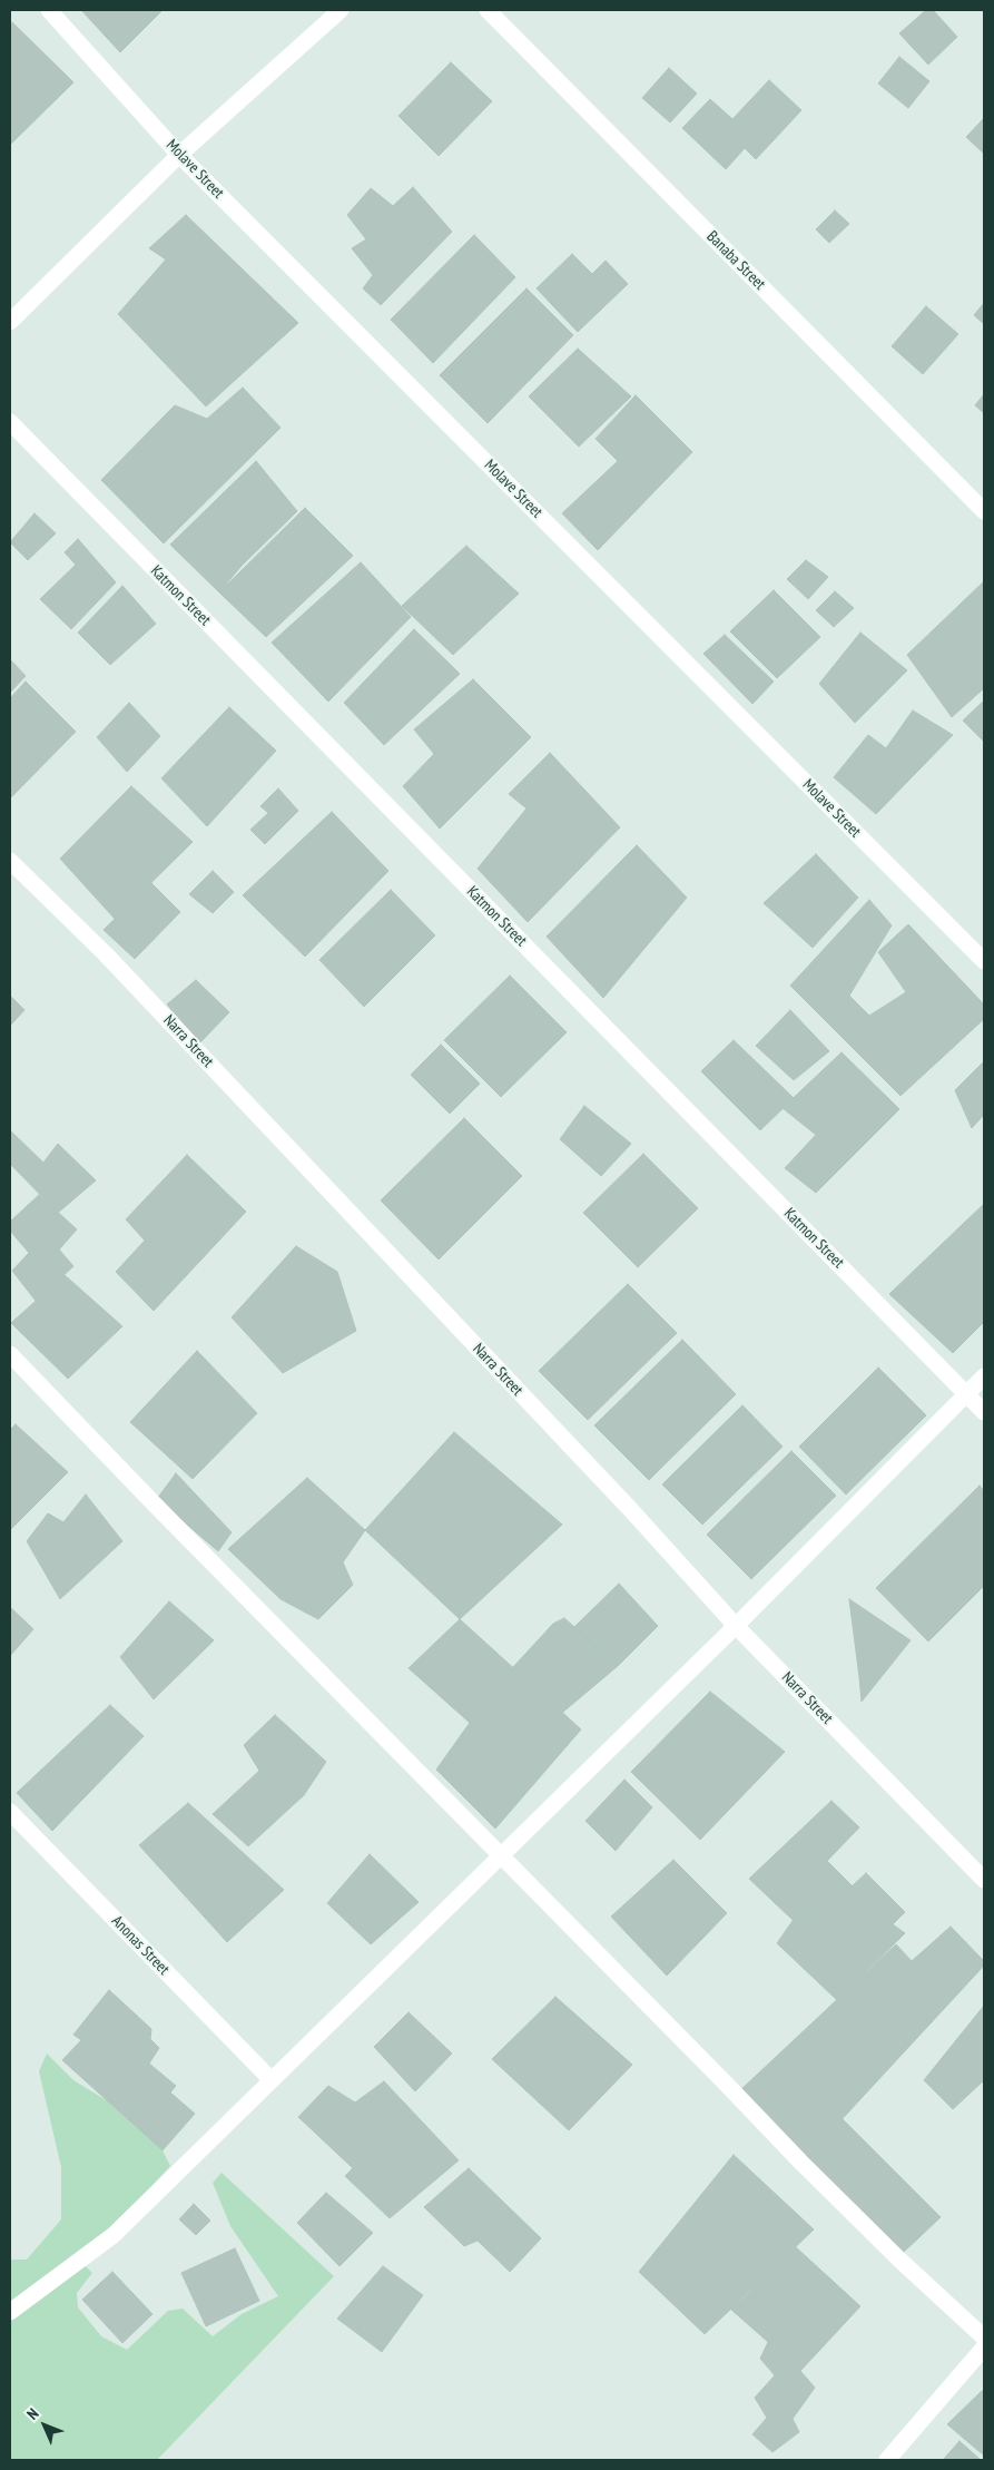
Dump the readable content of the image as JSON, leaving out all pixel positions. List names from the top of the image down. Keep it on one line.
{"streets":{"street":["Molave Street","Banaba Street","Katmon Street","Narra Street","Anonas Street"]},"north":"top left"}
